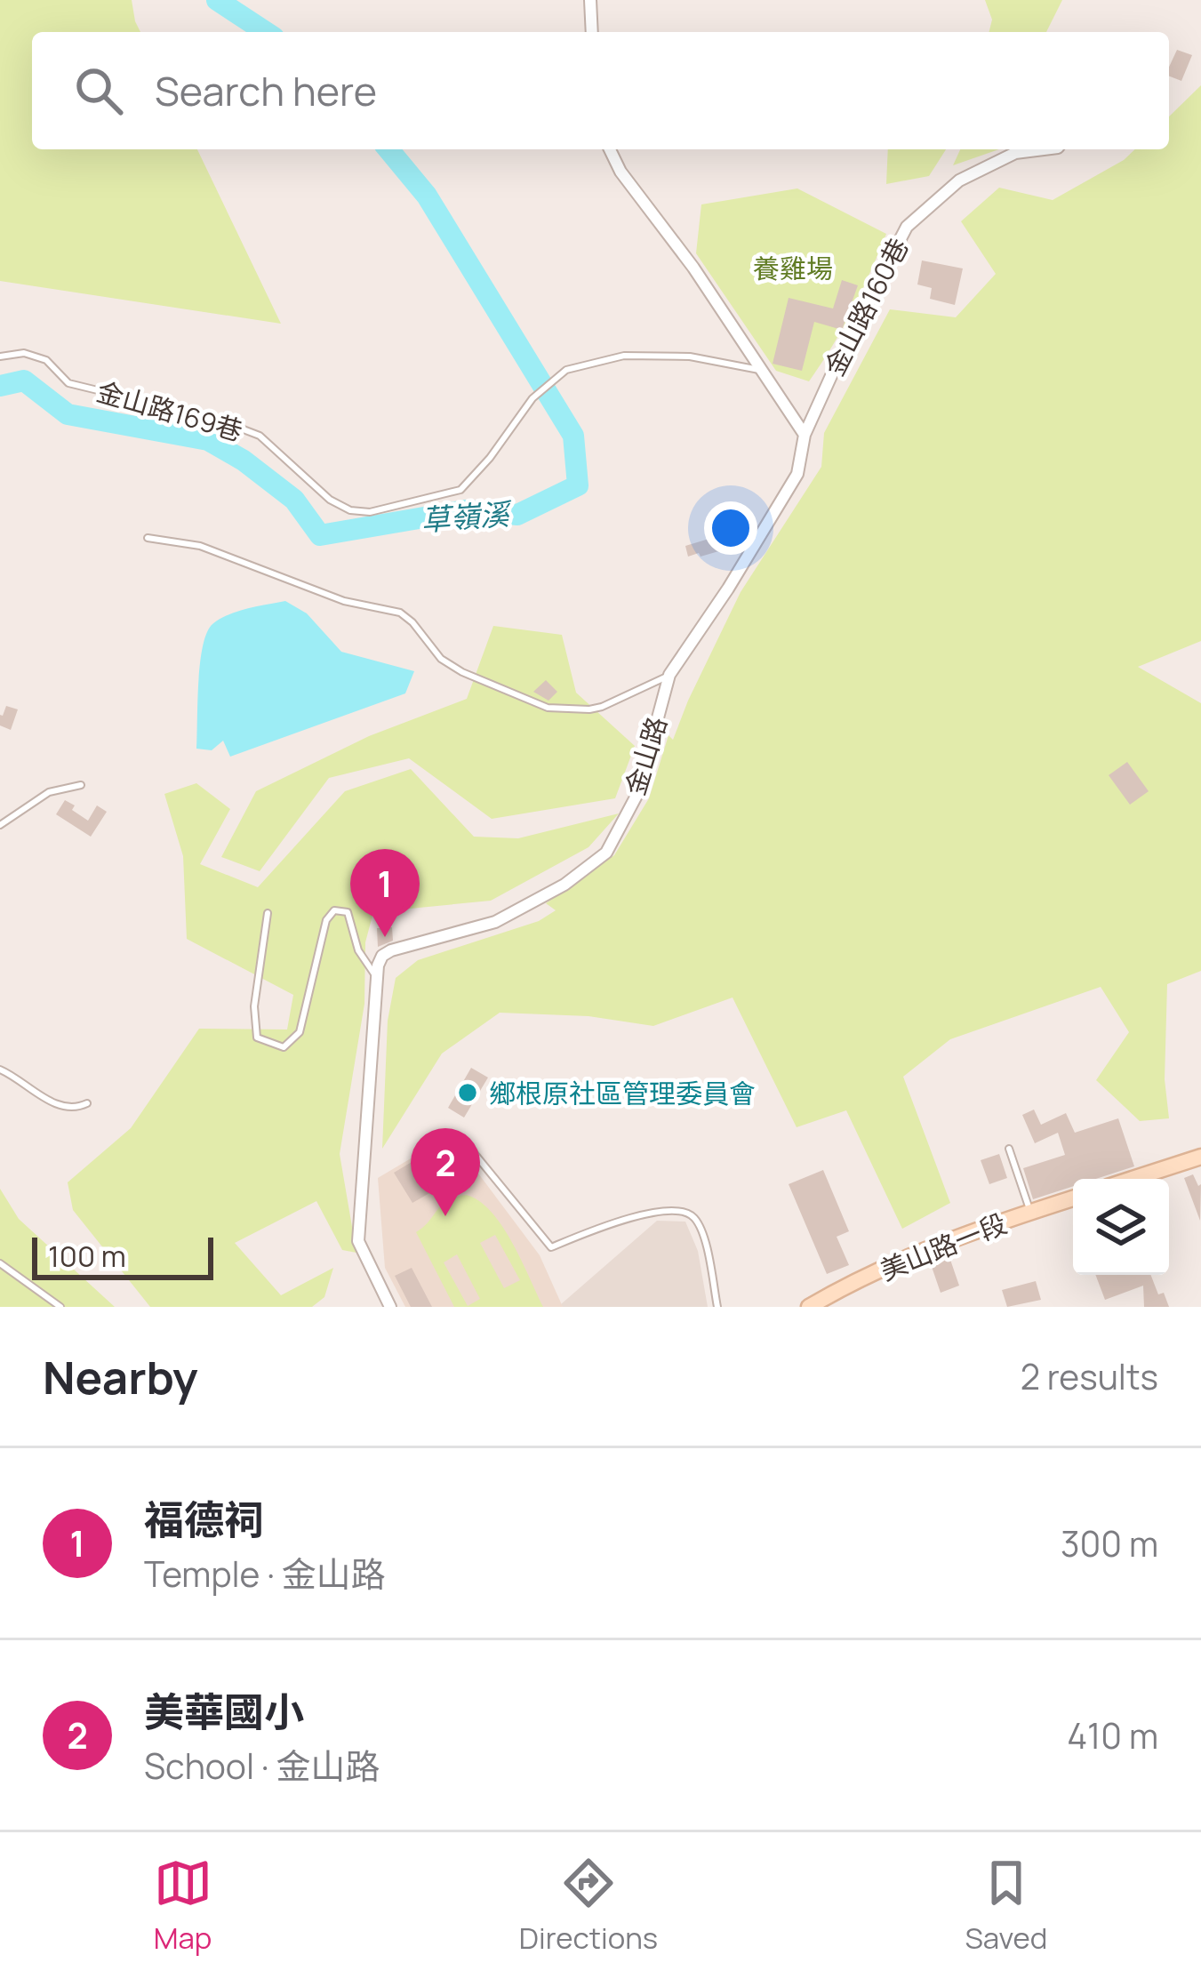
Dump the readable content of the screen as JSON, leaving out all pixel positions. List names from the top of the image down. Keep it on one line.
{"streets":{"street":["金山路160巷","金山路","美山路一段"],"lane":["金山路169巷"]},"crossings":[["金山路160巷","金山路"]],"water":["草嶺溪"],"parks":["養雞場"],"places":["鄉根原社區管理委員會"],"scale_bar":"100 m","page":{"search":"Search here","pins":["1","2"],"scale":"100 m","heading":["Nearby","2 results"],"list":[{"mark":"1","name":"福德祠","note":"Temple · 金山路","value":"300 m"},{"mark":"2","name":"美華國小","note":"School · 金山路","value":"410 m"}],"nav":["Map","Directions","Saved"]}}
